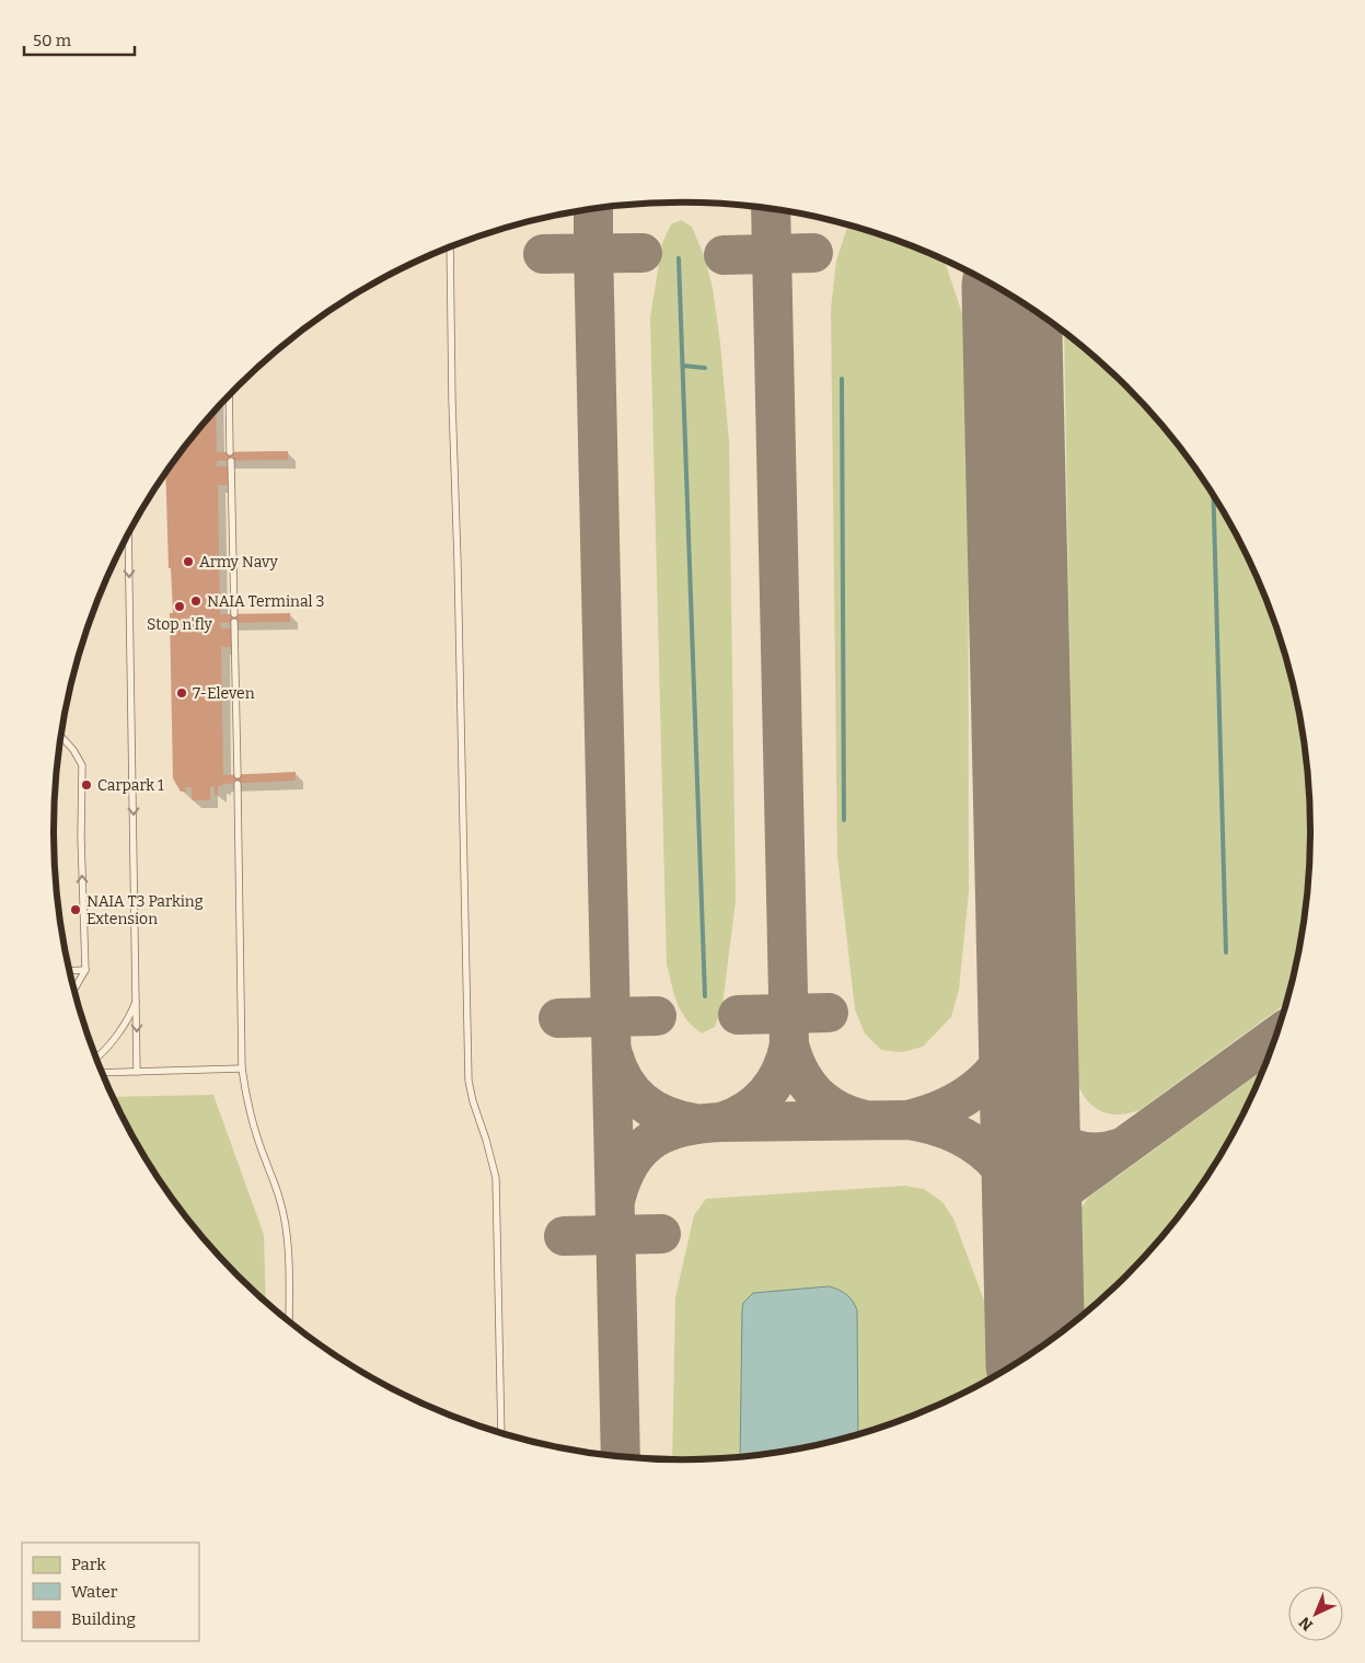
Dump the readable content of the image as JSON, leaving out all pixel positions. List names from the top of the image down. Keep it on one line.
{"places":["Army Navy","NAIA Terminal 3","Stop n'fly","7-Eleven","Carpark 1","NAIA T3 Parking Extension"],"legend":["Park","Water","Building"],"scale_bar":"50 m","north":"bottom left"}
